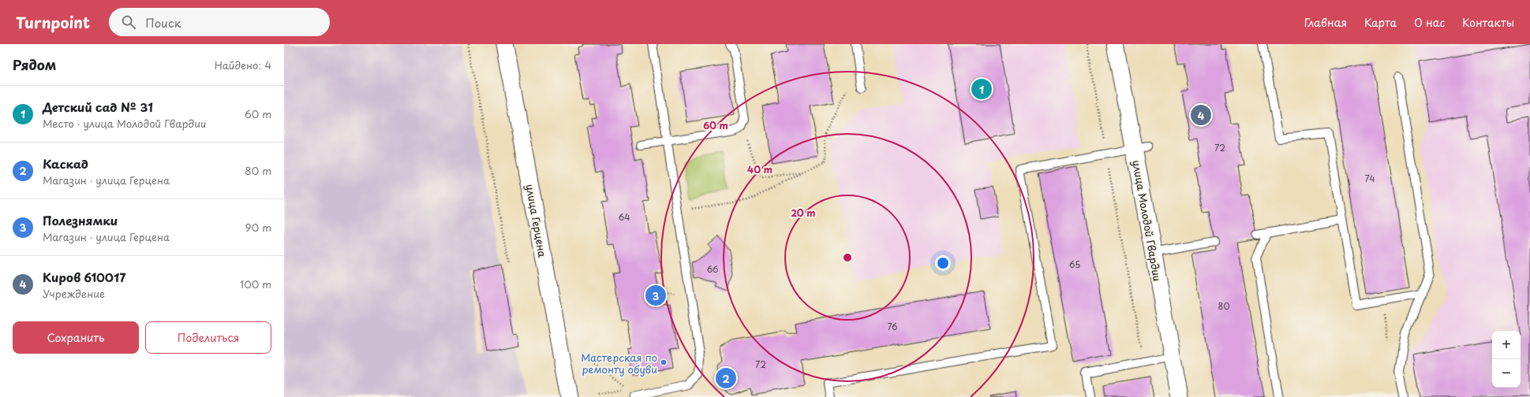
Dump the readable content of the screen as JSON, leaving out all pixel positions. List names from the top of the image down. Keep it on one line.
{"streets":{"street":["улица Герцена","улица Молодой Гвардии"]},"places":["Мастерская по ремонту обуви"],"house_numbers":["72","74","64","65","66","80","76","72"],"page":{"header":"Turnpoint","search":"Поиск","nav":["Главная","Карта","О нас","Контакты"],"heading":["Рядом","Найдено: 4"],"pins":["1","4","3","2"],"list":[{"mark":"1","name":"Детский сад № 31","note":"Место · улица Молодой Гвардии","value":"60 m"},{"mark":"2","name":"Каскад","note":"Магазин · улица Герцена","value":"80 m"},{"mark":"3","name":"Полезнямки","note":"Магазин · улица Герцена","value":"90 m"},{"mark":"4","name":"Киров 610017","note":"Учреждение","value":"100 m"}],"buttons":["Сохранить","Поделиться"],"map_buttons":["+","−"]},"rings":["60 m","40 m","20 m"]}
